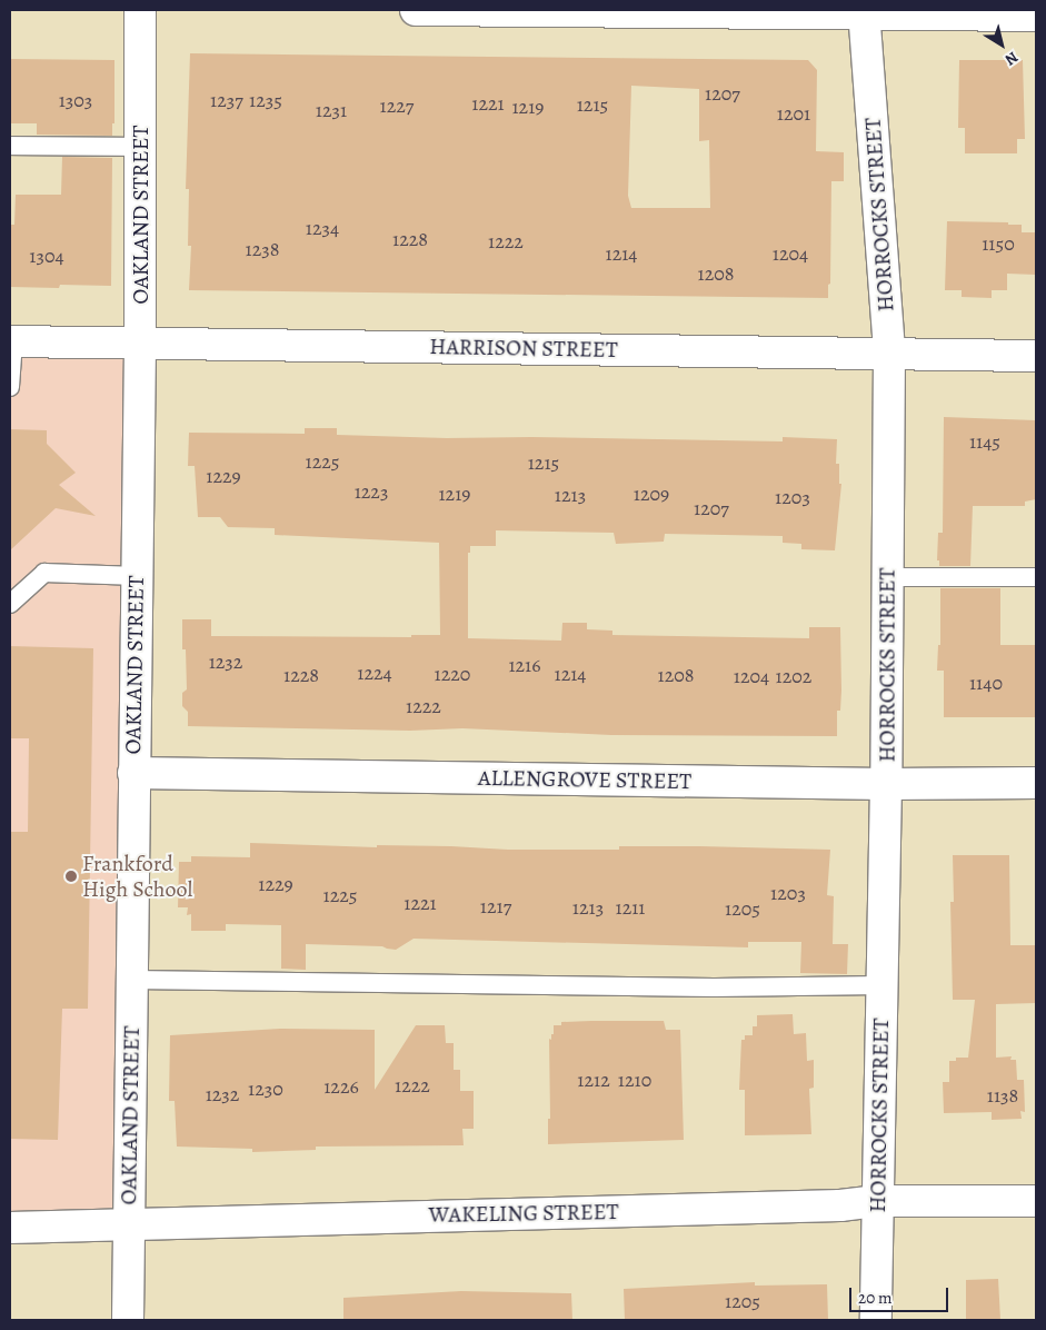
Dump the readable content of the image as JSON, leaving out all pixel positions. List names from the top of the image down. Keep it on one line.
{"streets":{"street":["OAKLAND STREET","HORROCKS STREET","HARRISON STREET","ALLENGROVE STREET","WAKELING STREET"]},"crossings":[["OAKLAND STREET","HARRISON STREET"],["OAKLAND STREET","ALLENGROVE STREET"],["OAKLAND STREET","WAKELING STREET"],["HORROCKS STREET","HARRISON STREET"],["HORROCKS STREET","ALLENGROVE STREET"],["HORROCKS STREET","WAKELING STREET"]],"places":["Frankford High School"],"house_numbers":["1207","1303","1237","1235","1221","1215","1227","1219","1231","1201","1234","1228","1222","1150","1238","1214","1204","1304","1208","1145","1225","1215","1229","1223","1219","1209","1213","1203","1207","1232","1216","1224","1220","1214","1228","1208","1204","1202","1140","1222","1229","1203","1225","1221","1217","1213","1211","1205","1212","1210","1222","1226","1230","1232","1138","1205"],"scale_bar":"20 m","north":"bottom right"}
